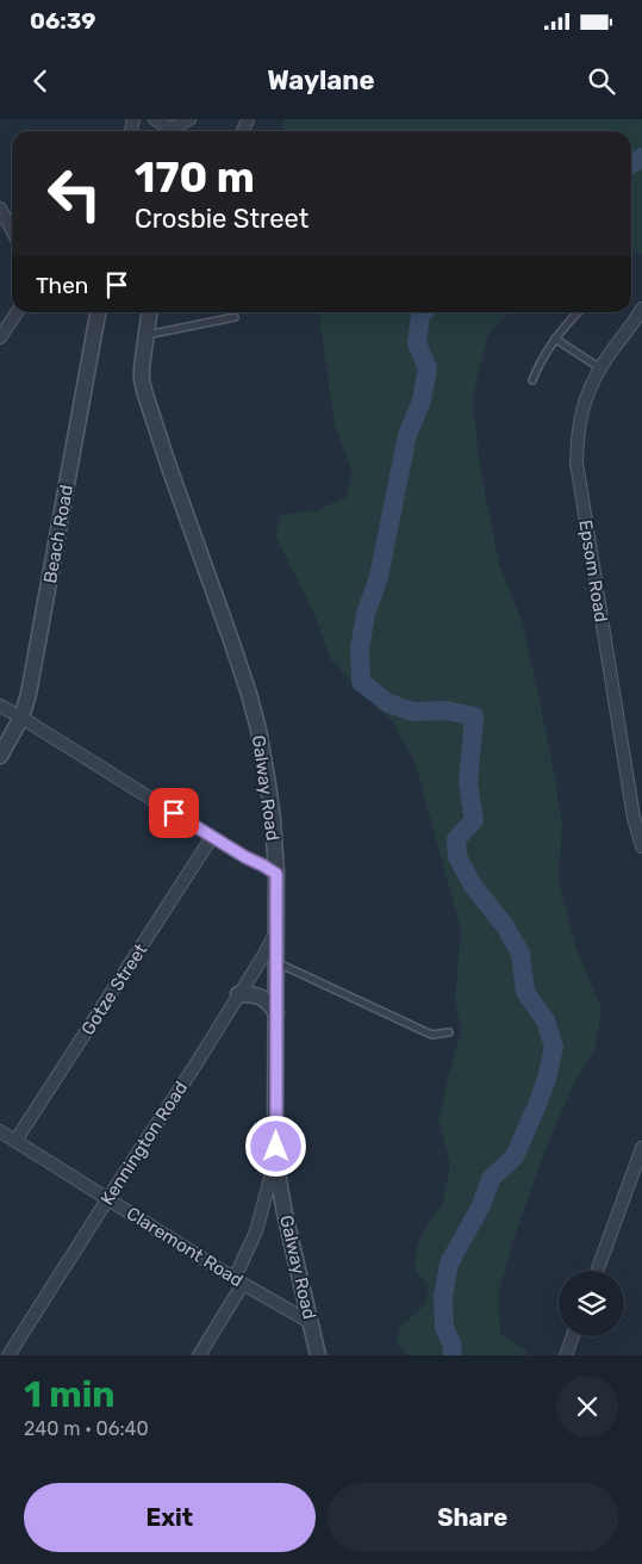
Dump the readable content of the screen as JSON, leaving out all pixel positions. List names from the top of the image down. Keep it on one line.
{"streets":{"street":["Beach Road","Epsom Road","Galway Road","Gotze Street","Kennington Road","Claremont Road"]},"crossings":[["Galway Road","Kennington Road"],["Galway Road","Claremont Road"],["Gotze Street","Claremont Road"],["Kennington Road","Claremont Road"]],"page":{"status":"06:39","header":"Waylane","turn":["170 m","Crosbie Street"],"then":"Then","heading":["1 min","240 m · 06:40"],"buttons":["Exit","Share"]}}
